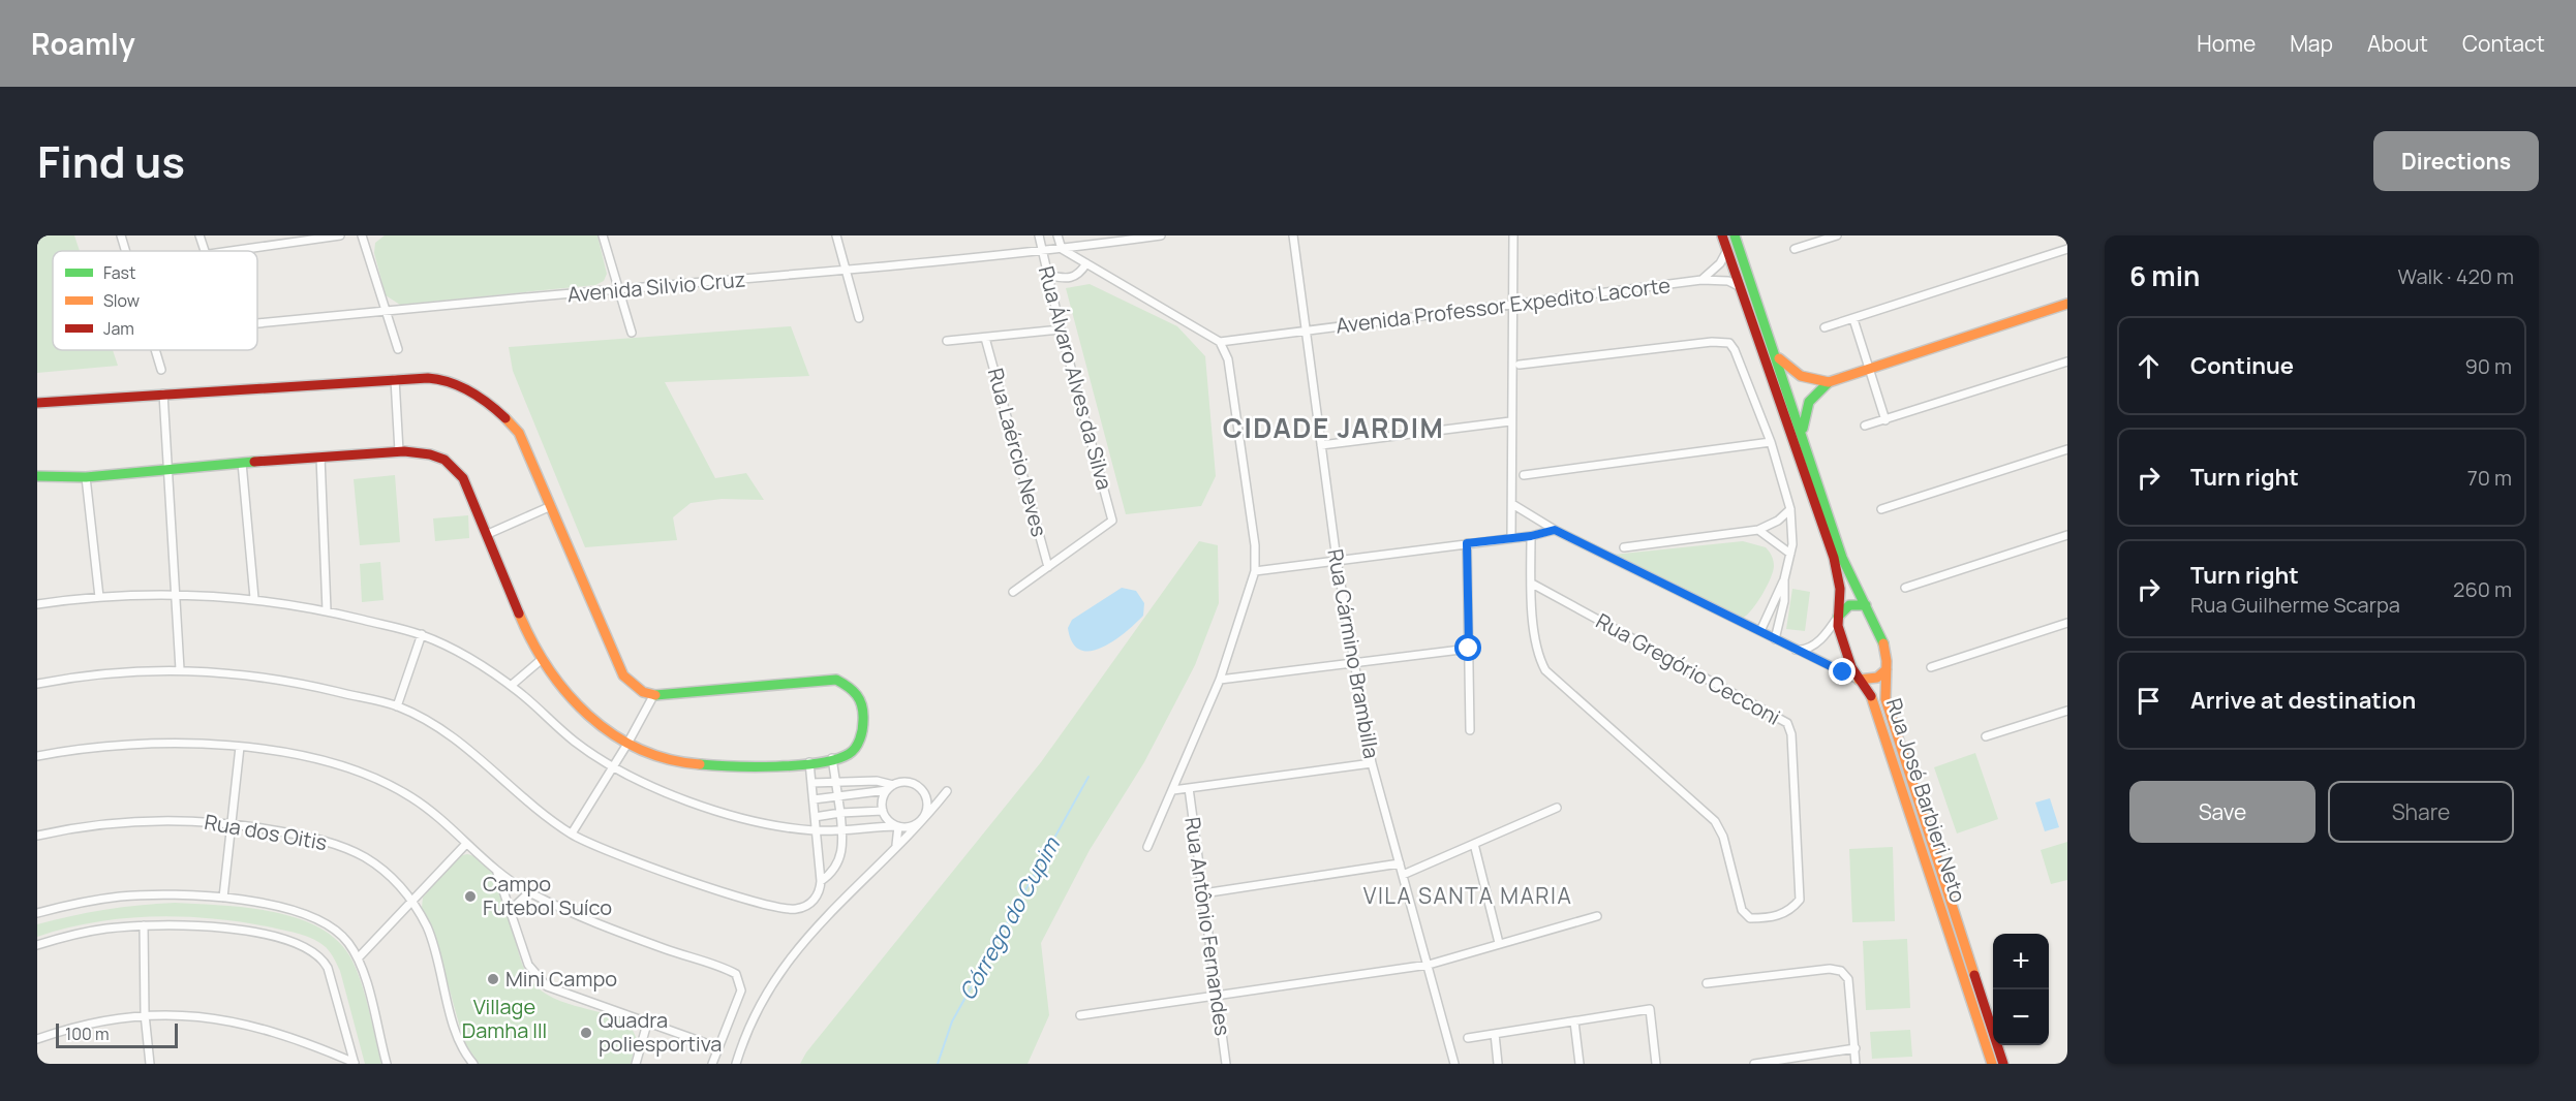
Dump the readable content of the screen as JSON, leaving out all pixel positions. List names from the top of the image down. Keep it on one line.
{"streets":{"street":["Avenida Silvio Cruz","Avenida Professor Expedito Lacorte","Rua Álvaro Alves da Silva","Rua Laércio Neves","Rua Cármino Brambilla","Rua Gregório Cecconi","Rua José Barbieri Neto","Rua dos Oitis","Rua Antônio Fernandes"]},"crossings":[["Avenida Silvio Cruz","Rua Álvaro Alves da Silva"],["Avenida Professor Expedito Lacorte","Rua Cármino Brambilla"],["Avenida Professor Expedito Lacorte","Rua José Barbieri Neto"],["Rua Álvaro Alves da Silva","Rua Laércio Neves"]],"districts":["CIDADE JARDIM","VILA SANTA MARIA"],"water":["Córrego do Cupim"],"parks":["Village Damha III"],"places":["Campo Futebol Suíco","Mini Campo","Quadra poliesportiva"],"legend":["Fast","Slow","Jam"],"scale_bar":"100 m","page":{"header":"Roamly","nav":["Home","Map","About","Contact"],"title":"Find us","buttons":["Directions",["Save","Share"]],"heading":["6 min","Walk · 420 m"],"list":[["Continue","90 m"],["Turn right","70 m"],["Turn right","Rua Guilherme Scarpa","260 m"],"Arrive at destination"],"map_buttons":["+","−"],"scale":"100 m"}}
